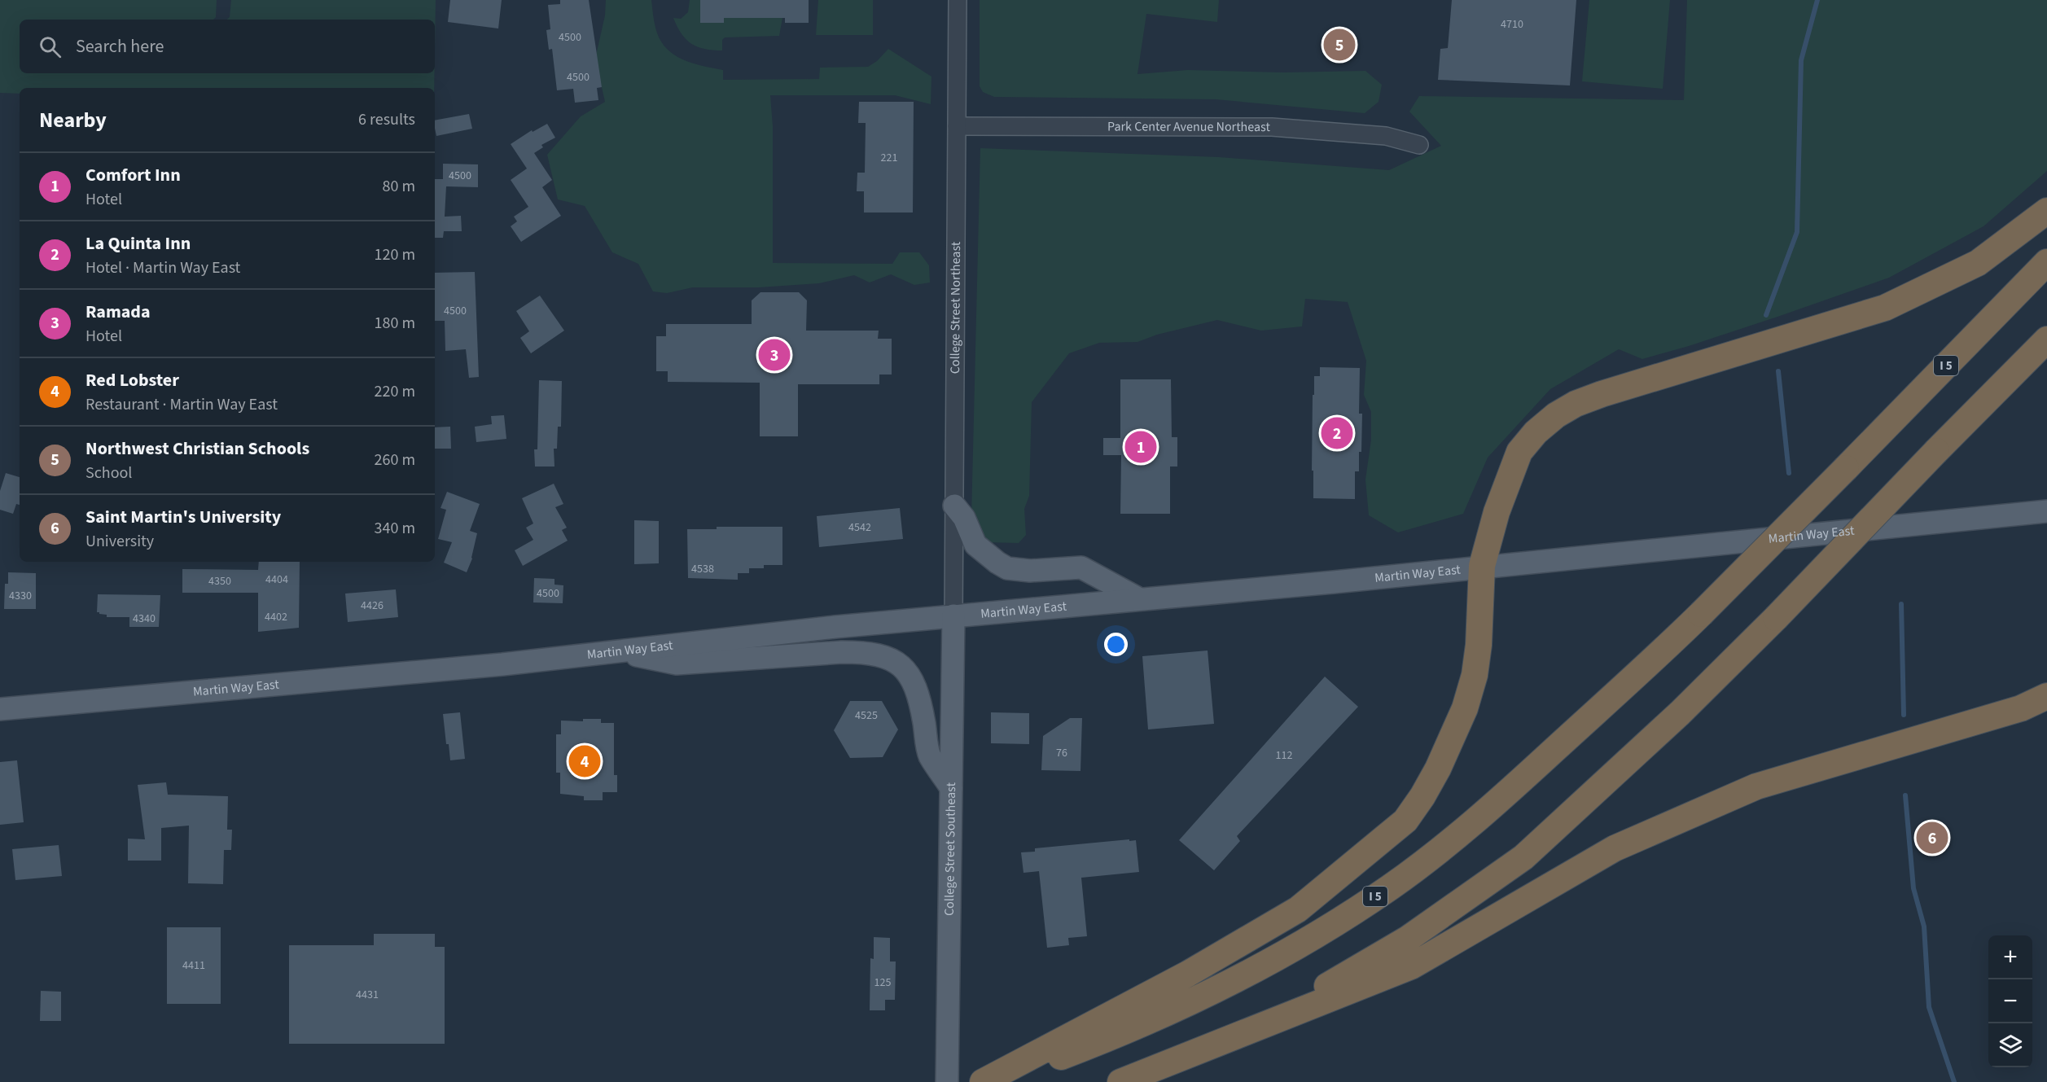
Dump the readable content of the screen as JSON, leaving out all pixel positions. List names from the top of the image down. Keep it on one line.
{"streets":{"highway":["I 5"],"main road":["Martin Way East","College Street Southeast"],"street":["Park Center Avenue Northeast","College Street Northeast"]},"crossings":[["Park Center Avenue Northeast","College Street Northeast"],["College Street Northeast","Martin Way East"],["College Street Northeast","College Street Southeast"],["Martin Way East","College Street Southeast"]],"house_numbers":["4710","4500","4500","221","4500","4500","4542","4538","4404","4350","4500","4330","4426","4402","4340","4525","76","112","4411","125","4431"],"page":{"search":"Search here","pins":["5","3","2","1","4","6"],"heading":["Nearby","6 results"],"list":[{"mark":"1","name":"Comfort Inn","note":"Hotel","value":"80 m"},{"mark":"2","name":"La Quinta Inn","note":"Hotel · Martin Way East","value":"120 m"},{"mark":"3","name":"Ramada","note":"Hotel","value":"180 m"},{"mark":"4","name":"Red Lobster","note":"Restaurant · Martin Way East","value":"220 m"},{"mark":"5","name":"Northwest Christian Schools","note":"School","value":"260 m"},{"mark":"6","name":"Saint Martin's University","note":"University","value":"340 m"}],"map_buttons":["+","−"]}}
